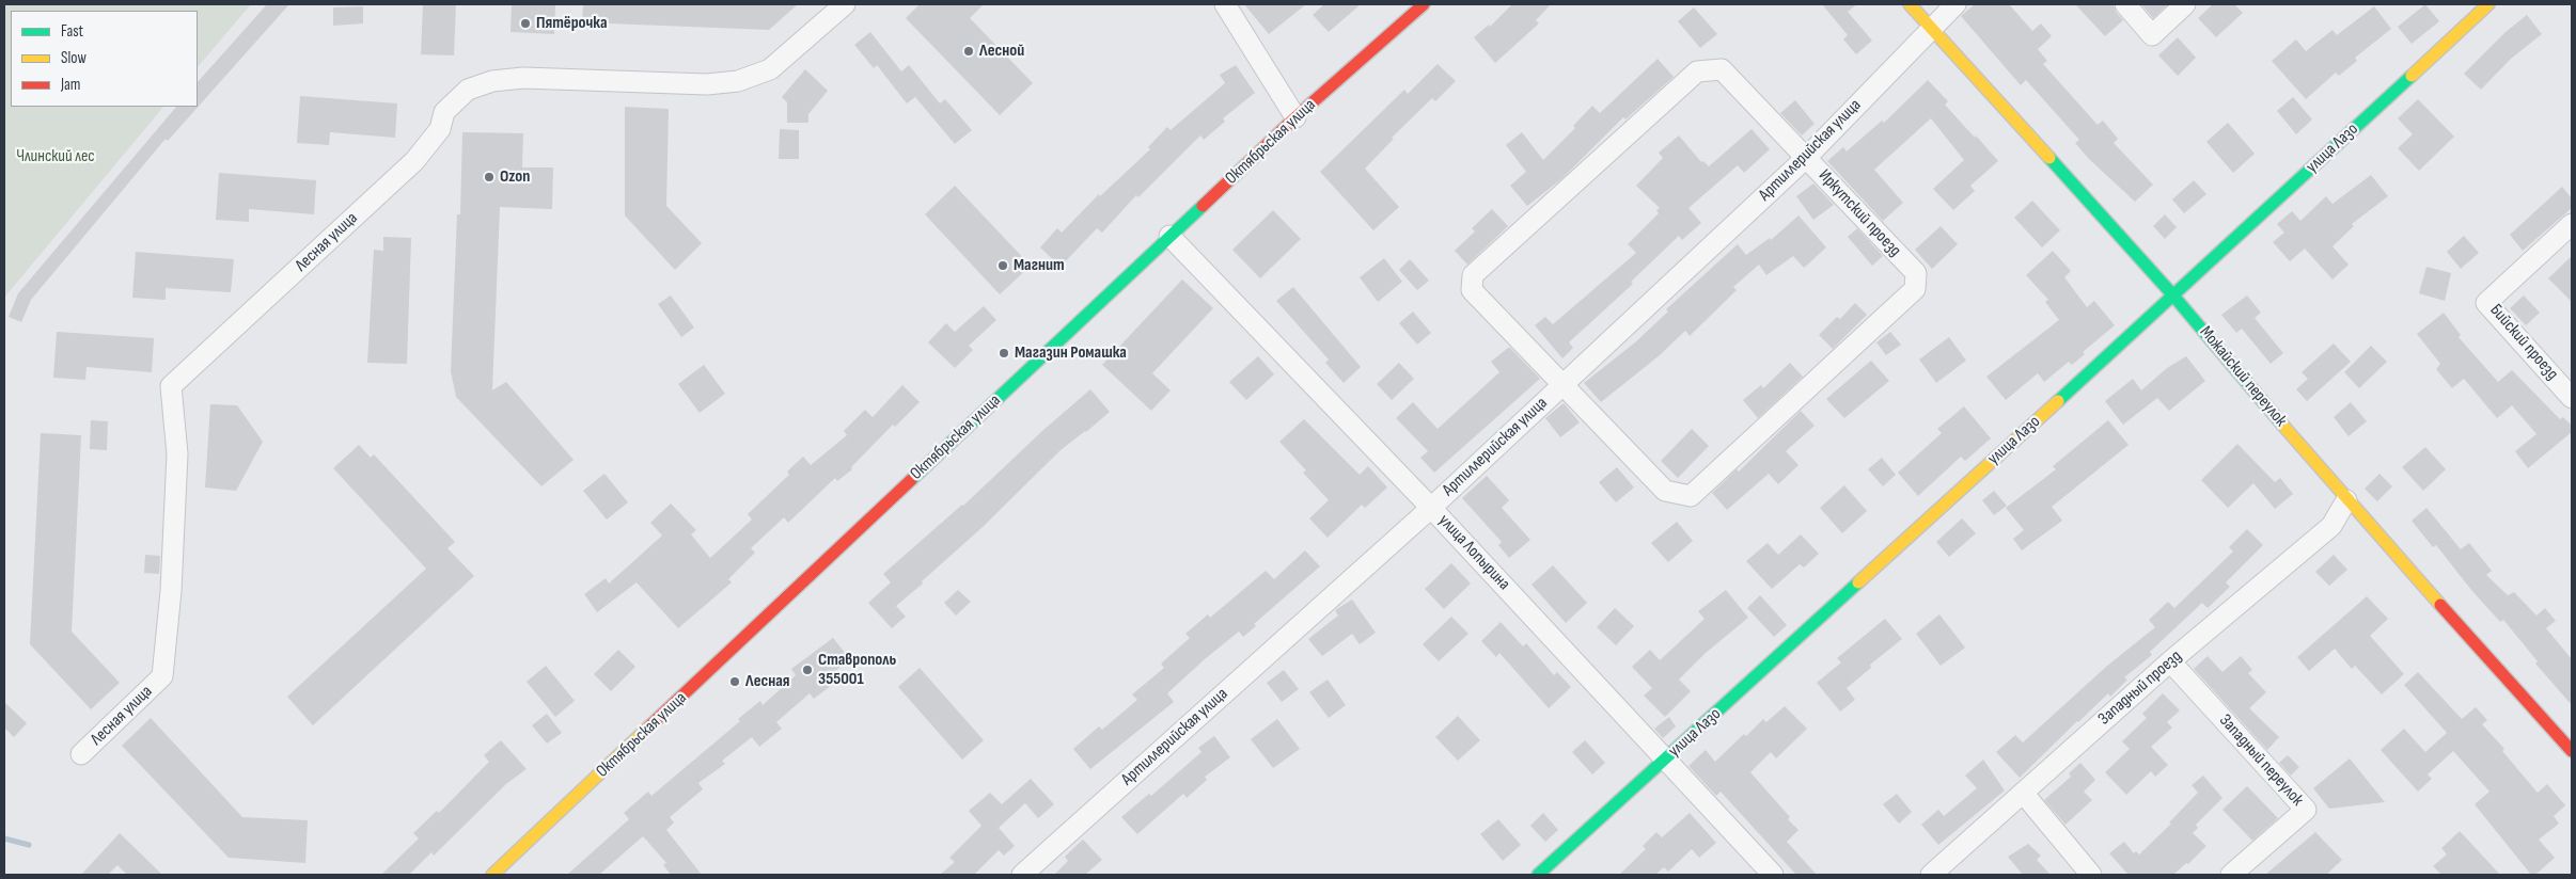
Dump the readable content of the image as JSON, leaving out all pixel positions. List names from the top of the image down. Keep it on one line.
{"streets":{"street":["Октябрьская улица","улица Лазо","Артиллерийская улица","Иркутский проезд","Лесная улица","Бийский проезд","Можайский переулок","улица Лопырина","Западный проезд","Западный переулок"]},"crossings":[["Октябрьская улица","улица Лопырина"],["улица Лазо","Можайский переулок"],["улица Лазо","улица Лопырина"],["Артиллерийская улица","Иркутский проезд"],["Артиллерийская улица","Можайский переулок"],["Артиллерийская улица","улица Лопырина"],["Можайский переулок","Западный проезд"],["Западный проезд","Западный переулок"]],"parks":["Члинский лес"],"places":["Пятёрочка","Лесной","Ozon","Магнит","Магазин Ромашка","Ставрополь 355001","Лесная"],"legend":["Fast","Slow","Jam"]}
